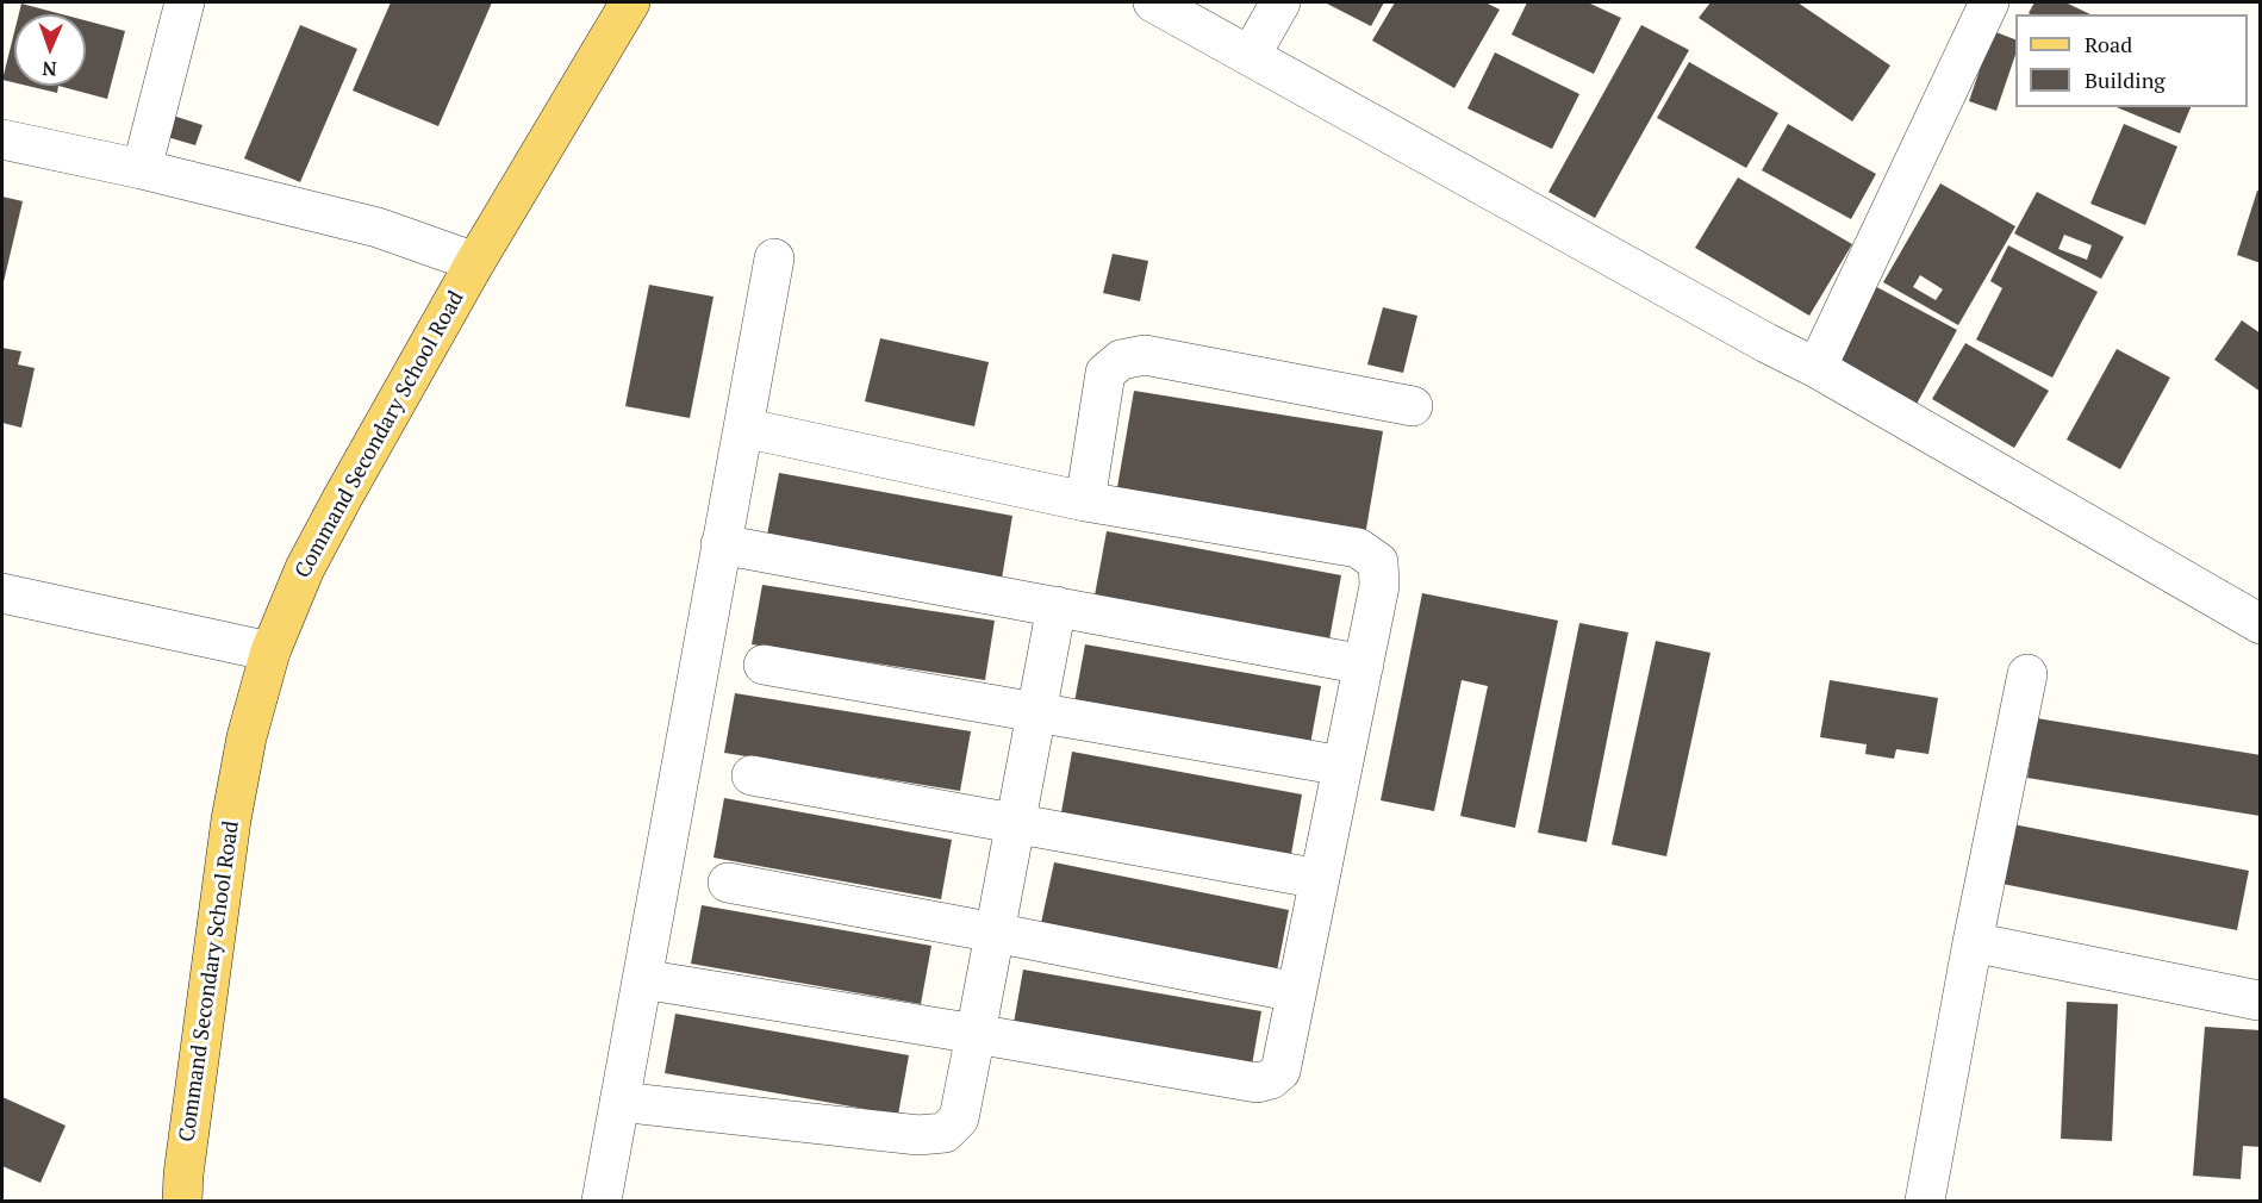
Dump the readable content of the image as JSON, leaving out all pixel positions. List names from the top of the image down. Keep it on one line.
{"streets":{"main road":["Command Secondary School Road"]},"legend":["Road","Building"],"north":"bottom"}
